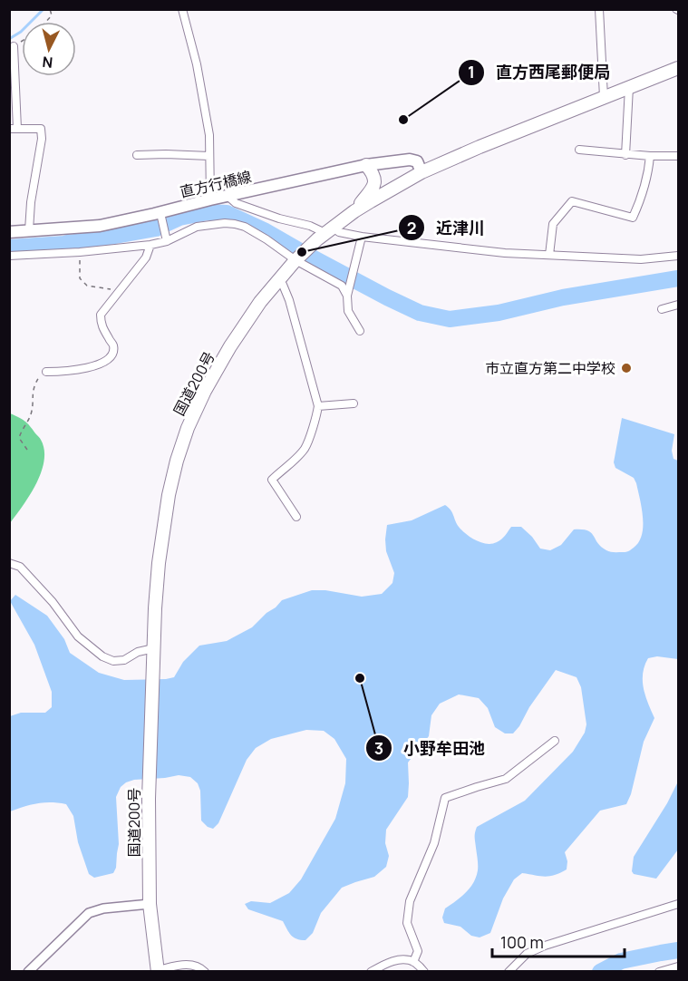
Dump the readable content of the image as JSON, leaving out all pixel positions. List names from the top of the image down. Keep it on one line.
{"streets":{"highway":["国道200号"],"main road":["直方行橋線"]},"crossings":[["直方行橋線","国道200号"]],"places":["直方西尾郵便局","近津川","市立直方第二中学校","小野牟田池"],"scale_bar":"100 m","north":"bottom"}
